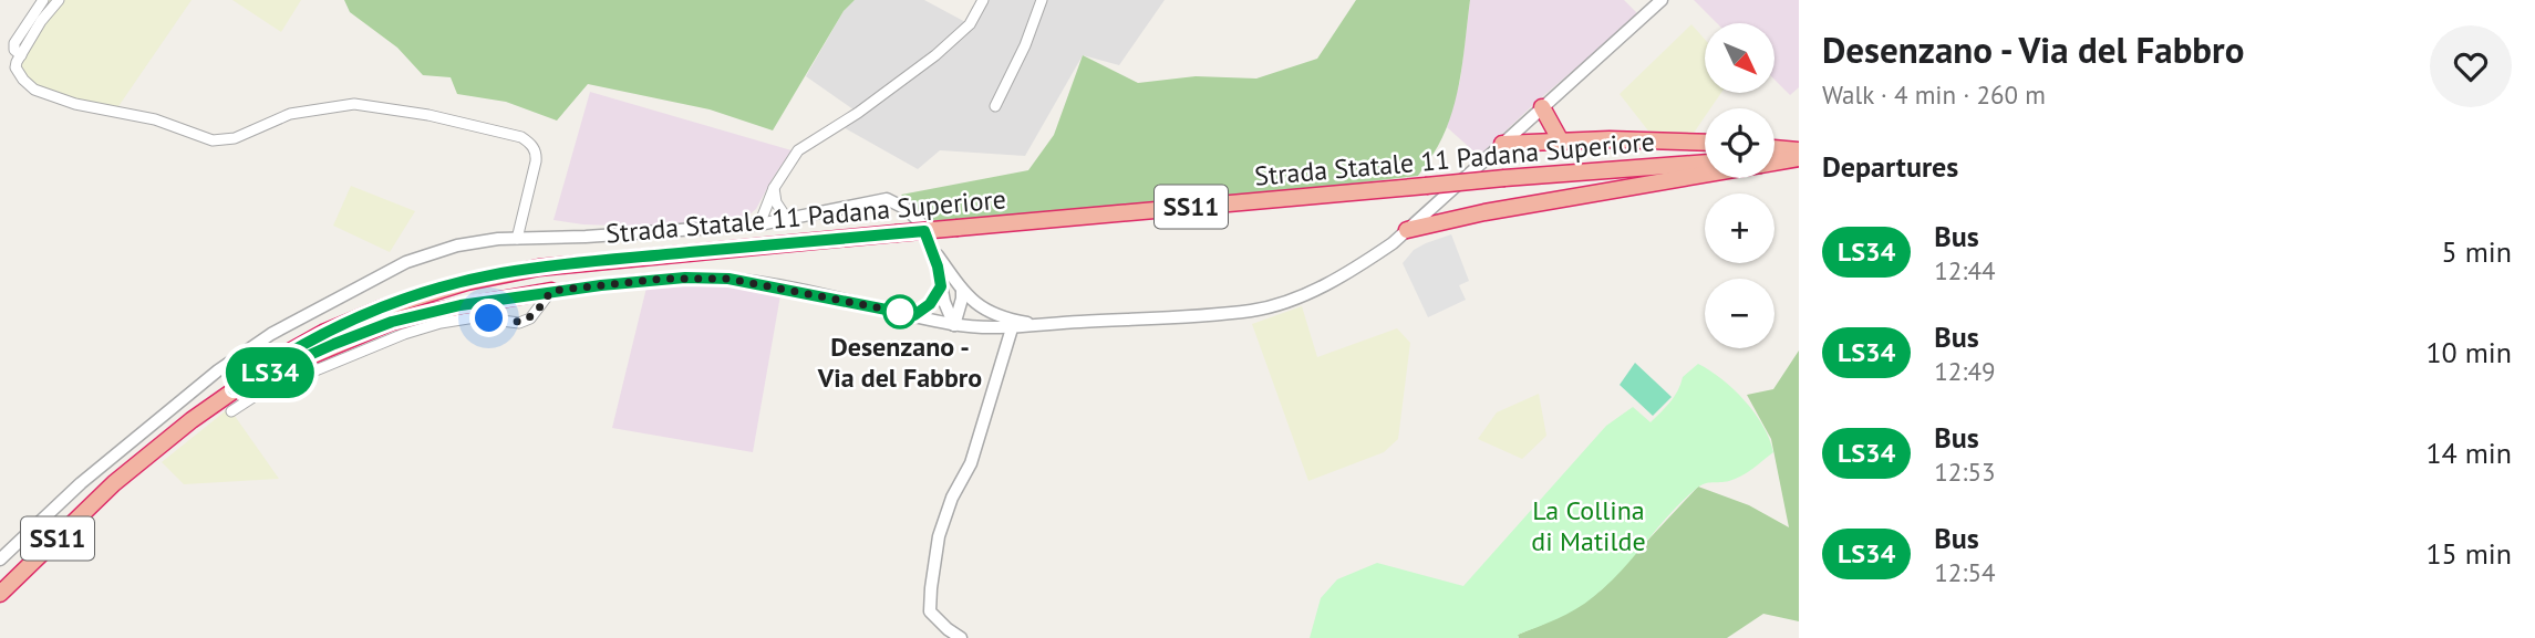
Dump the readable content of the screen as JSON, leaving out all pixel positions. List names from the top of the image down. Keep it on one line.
{"streets":{"highway":["Strada Statale 11 Padana Superiore","SS11"]},"parks":["La Collina di Matilde"],"places":["Desenzano - Via del Fabbro"],"lines":["bus line LS34"],"north":"bottom right","page":{"on_map":"LS34","heading":[["Desenzano - Via del Fabbro","Walk · 4 min · 260 m"],"Departures"],"map_buttons":["+","−"],"list":[{"mark":"LS34","name":"Bus","note":"12:44","value":"5 min"},{"mark":"LS34","name":"Bus","note":"12:49","value":"10 min"},{"mark":"LS34","name":"Bus","note":"12:53","value":"14 min"},{"mark":"LS34","name":"Bus","note":"12:54","value":"15 min"}]}}
